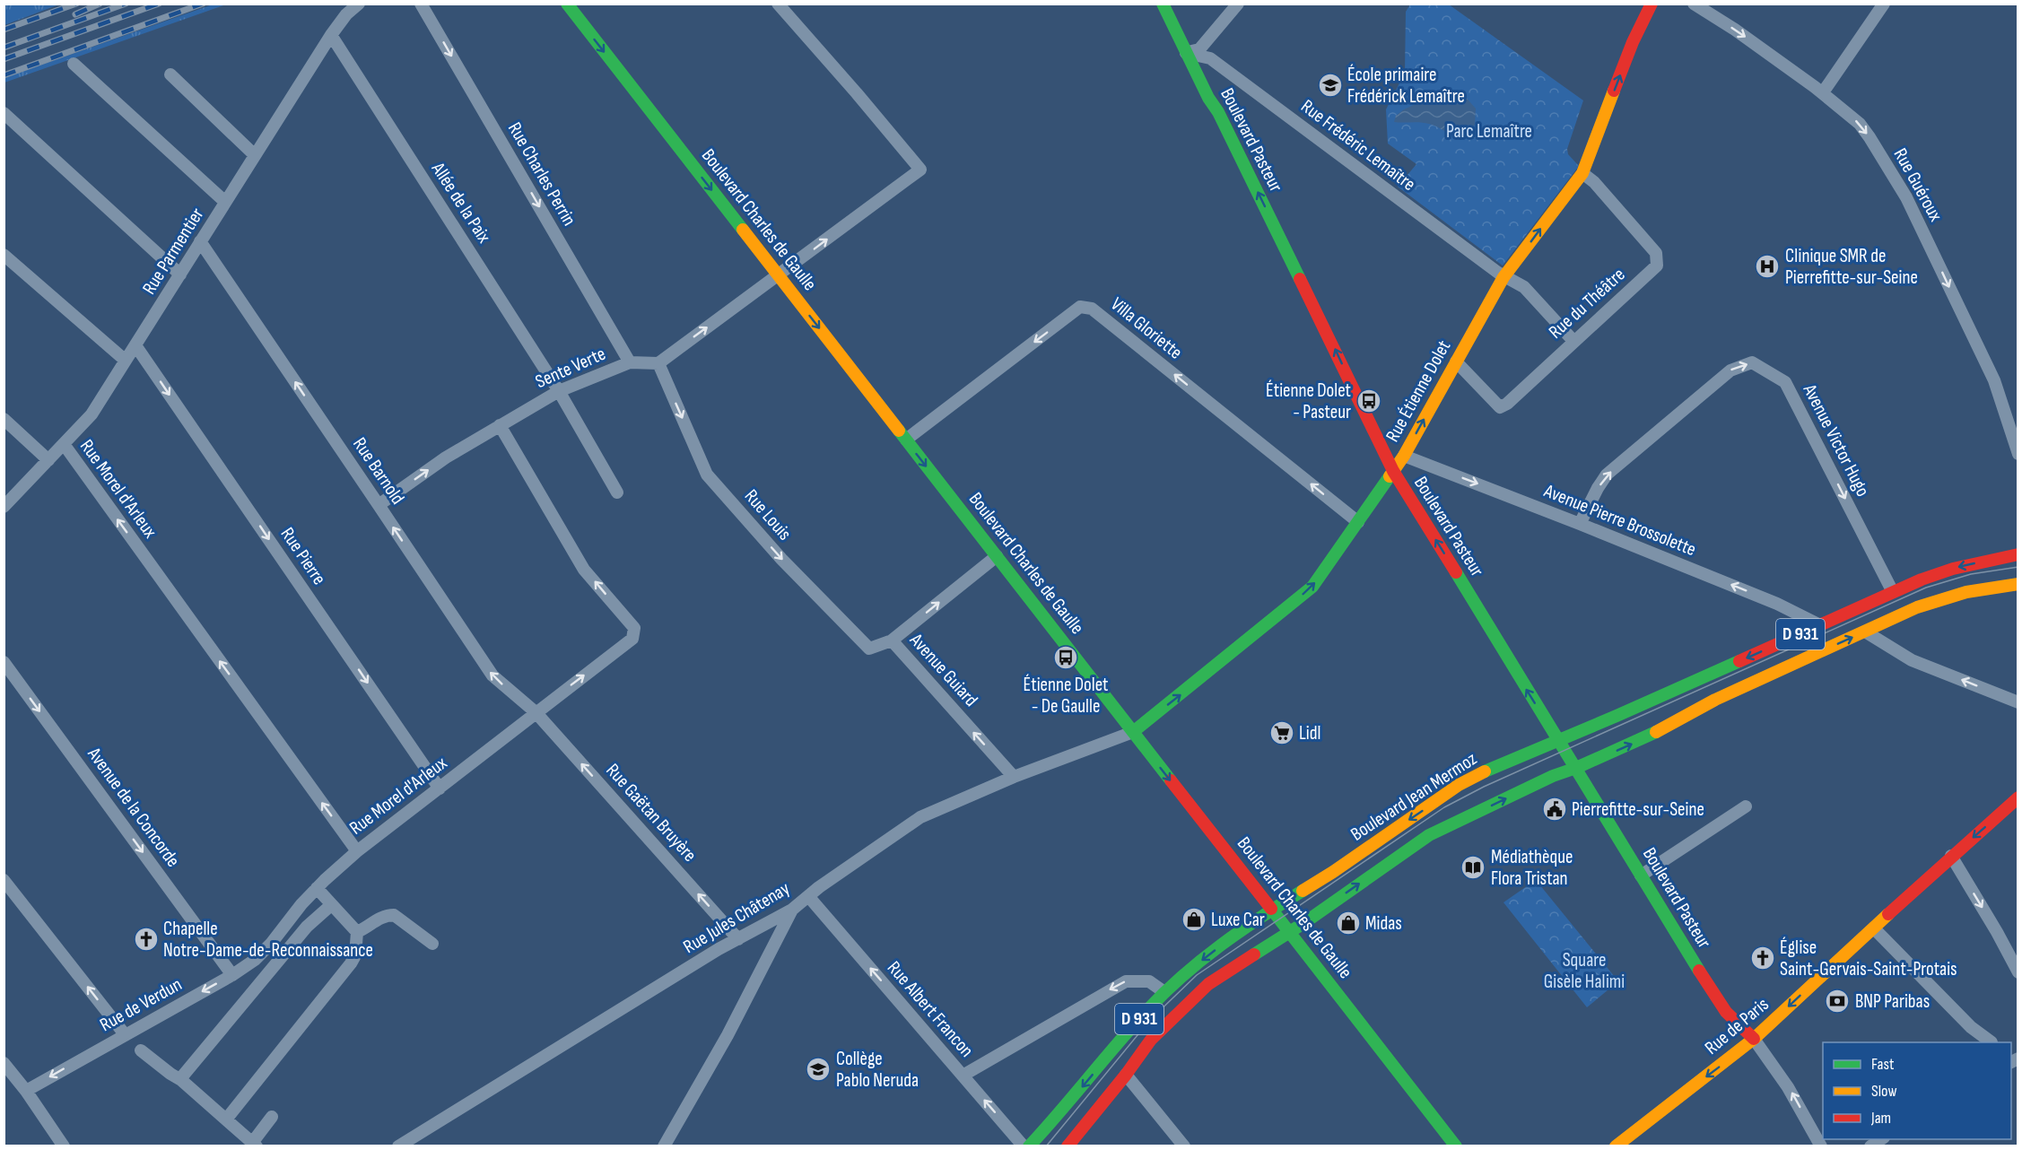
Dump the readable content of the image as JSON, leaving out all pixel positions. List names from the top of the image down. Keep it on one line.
{"streets":{"street":["Boulevard Pasteur","Rue Frédéric Lemaître","Rue Charles Perrin","Rue Guéroux","Allée de la Paix","Boulevard Charles de Gaulle","Rue Parmentier","Rue du Théâtre","Villa Gloriette","Sente Verte","Rue Étienne Dolet","Avenue Victor Hugo","Rue Barnold","Rue Morel d'Arleux","Rue Louis","Avenue Pierre Brossolette","Rue Pierre","D 931","Avenue Guiard","Boulevard Jean Mermoz","Avenue de la Concorde","Rue Gaëtan Bruyère","Rue Jules Châtenay","Rue de Verdun","Rue Albert Francon","Rue de Paris"]},"crossings":[["Boulevard Pasteur","Rue Frédéric Lemaître"],["Boulevard Pasteur","Rue Étienne Dolet"],["Boulevard Pasteur","D 931"],["Boulevard Pasteur","Boulevard Jean Mermoz"],["Boulevard Pasteur","Rue de Paris"],["Rue Frédéric Lemaître","Rue du Théâtre"],["Rue Frédéric Lemaître","Rue Étienne Dolet"],["Rue Charles Perrin","Sente Verte"],["Allée de la Paix","Rue Parmentier"],["Allée de la Paix","Sente Verte"],["Boulevard Charles de Gaulle","Villa Gloriette"],["Boulevard Charles de Gaulle","Rue Étienne Dolet"],["Boulevard Charles de Gaulle","D 931"],["Boulevard Charles de Gaulle","Avenue Guiard"],["Boulevard Charles de Gaulle","Boulevard Jean Mermoz"],["Boulevard Charles de Gaulle","Rue Jules Châtenay"],["Rue Parmentier","Rue Barnold"],["Rue Parmentier","Rue Morel d'Arleux"],["Rue Parmentier","Rue Pierre"],["Rue du Théâtre","Rue Étienne Dolet"],["Villa Gloriette","Rue Étienne Dolet"],["Sente Verte","Rue Barnold"],["Sente Verte","Rue Morel d'Arleux"],["Sente Verte","Rue Louis"],["Rue Étienne Dolet","Avenue Pierre Brossolette"],["Rue Étienne Dolet","Rue Jules Châtenay"],["Avenue Victor Hugo","Avenue Pierre Brossolette"],["Avenue Victor Hugo","Boulevard Jean Mermoz"],["Rue Barnold","Rue Morel d'Arleux"],["Rue Barnold","Rue Gaëtan Bruyère"],["Rue Morel d'Arleux","Rue Pierre"],["Rue Morel d'Arleux","Rue Gaëtan Bruyère"],["Rue Morel d'Arleux","Rue de Verdun"],["Rue Louis","Avenue Guiard"],["Avenue Pierre Brossolette","Boulevard Jean Mermoz"],["Avenue Guiard","Rue Jules Châtenay"],["Avenue de la Concorde","Rue de Verdun"],["Rue Gaëtan Bruyère","Rue Jules Châtenay"],["Rue Jules Châtenay","Rue Albert Francon"]],"one_way":["Boulevard Pasteur","Rue Charles Perrin","Rue Guéroux","Boulevard Charles de Gaulle","Villa Gloriette","Sente Verte","Rue Étienne Dolet","Rue Barnold","Rue Morel d'Arleux","Rue Louis","Rue Pierre","Avenue de la Concorde","Rue Gaëtan Bruyère","Rue Albert Francon","Rue de Paris"],"parks":["Parc Lemaître","Square Gisèle Halimi"],"places":{"school or university":["École primaire Frédérick Lemaître","Collège Pablo Neruda"],"hospital":["Clinique SMR de Pierrefitte-sur-Seine"],"bus stop":["Étienne Dolet - Pasteur","Étienne Dolet - De Gaulle"],"supermarket":["Lidl"],"public building":["Pierrefitte-sur-Seine"],"library":["Médiathèque Flora Tristan"],"shop":["Luxe Car","Midas"],"church":["Chapelle Notre-Dame-de-Reconnaissance","Église Saint-Gervais-Saint-Protais"],"bank":["BNP Paribas"]},"legend":["Fast","Slow","Jam"]}
